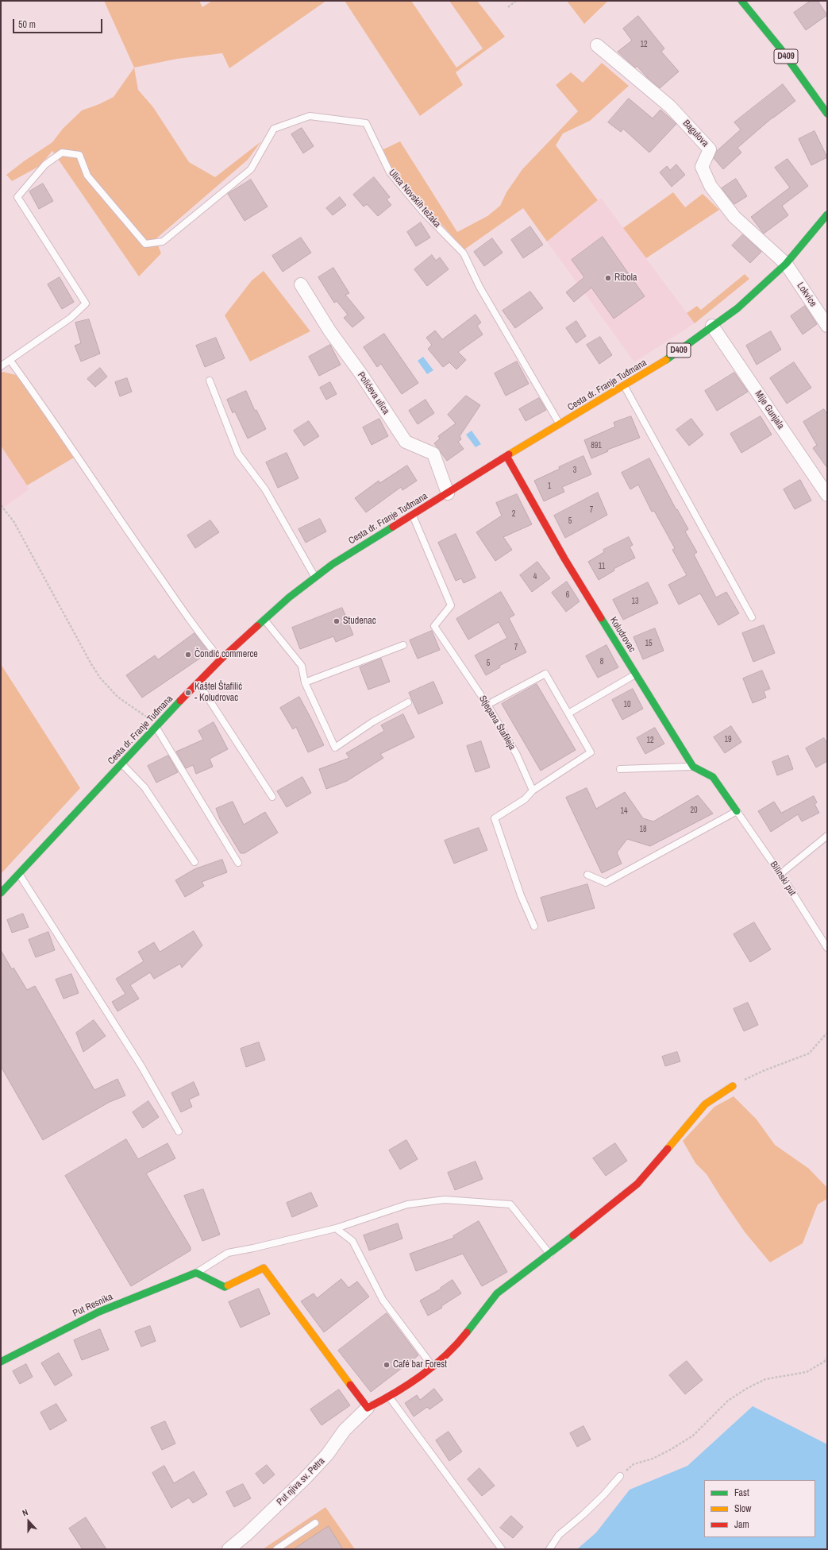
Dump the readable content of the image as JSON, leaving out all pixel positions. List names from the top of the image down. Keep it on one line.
{"streets":{"street":["D409","Bagulova","Lokvice","Cesta dr. Franje Tuđmana","Polićeva ulica","Mije Gunjala","Koludrovac","Put Resnika","Put njiva sv. Petra"],"lane":["Ulica Novskih težaka","Stjepana Štafileja","Bilinski put"]},"crossings":[["Bagulova","Lokvice"],["Bagulova","Cesta dr. Franje Tuđmana"],["Ulica Novskih težaka","Cesta dr. Franje Tuđmana"],["Lokvice","Cesta dr. Franje Tuđmana"],["Cesta dr. Franje Tuđmana","Polićeva ulica"],["Cesta dr. Franje Tuđmana","Mije Gunjala"],["Cesta dr. Franje Tuđmana","Koludrovac"],["Cesta dr. Franje Tuđmana","Stjepana Štafileja"]],"places":["Ribola","Studenac","Čondić commerce","Kaštel Štafilić - Koludrovac","Café bar Forest"],"house_numbers":["12","891","3","1","7","2","5","11","4","6","13","15","7","8","5","10","19","12","20","14","18"],"legend":["Fast","Slow","Jam"],"scale_bar":"50 m","north":"top"}
